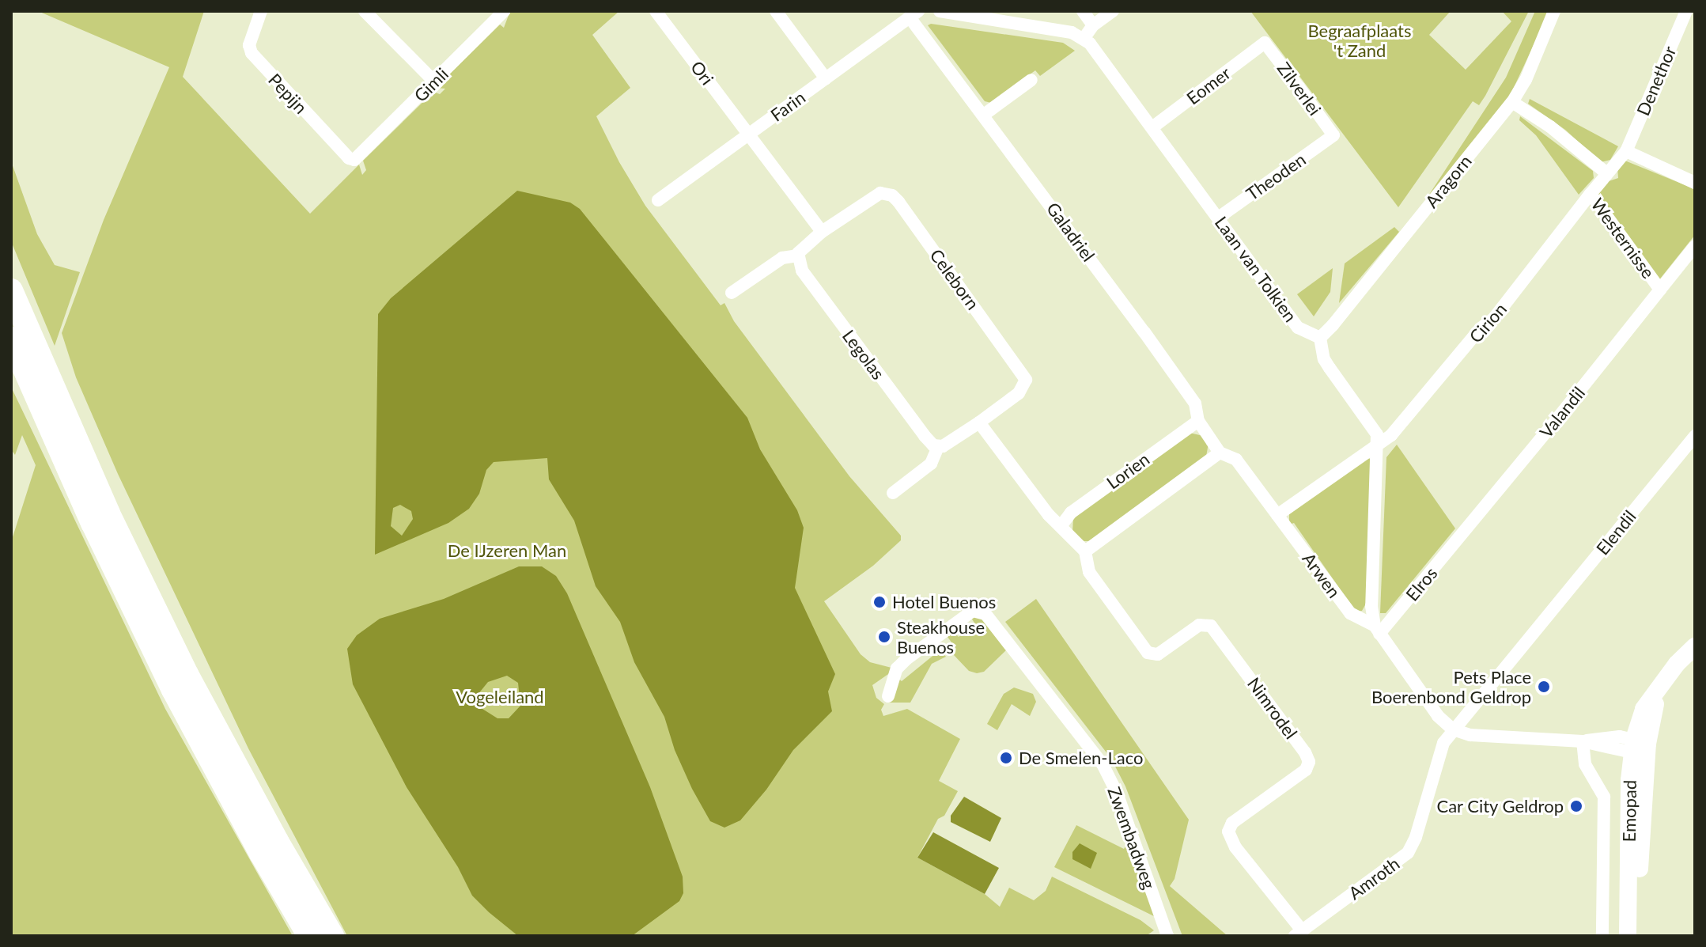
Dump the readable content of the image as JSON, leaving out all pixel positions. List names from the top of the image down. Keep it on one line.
{"streets":{"main road":["Emopad"],"street":["Ori","Denethor","Gimli","Eomer","Zilverlei","Pepijn","Farin","Theoden","Aragorn","Galadriel","Westernisse","Laan van Tolkien","Celeborn","Cirion","Legolas","Valandil","Lorien","Elendil","Arwen","Elros","Nimrodel","Zwembadweg","Amroth"]},"crossings":[["Ori","Farin"],["Denethor","Westernisse"],["Gimli","Pepijn"],["Eomer","Zilverlei"],["Eomer","Laan van Tolkien"],["Zilverlei","Theoden"],["Farin","Galadriel"],["Theoden","Laan van Tolkien"],["Aragorn","Westernisse"],["Aragorn","Laan van Tolkien"],["Galadriel","Lorien"],["Galadriel","Arwen"],["Westernisse","Cirion"],["Westernisse","Valandil"],["Valandil","Elros"],["Elendil","Amroth"],["Arwen","Elros"],["Nimrodel","Amroth"]],"parks":["Begraafplaats 't Zand","De IJzeren Man","Vogeleiland"],"places":["Hotel Buenos","Steakhouse Buenos","Pets Place Boerenbond Geldrop","De Smelen-Laco","Car City Geldrop"]}
